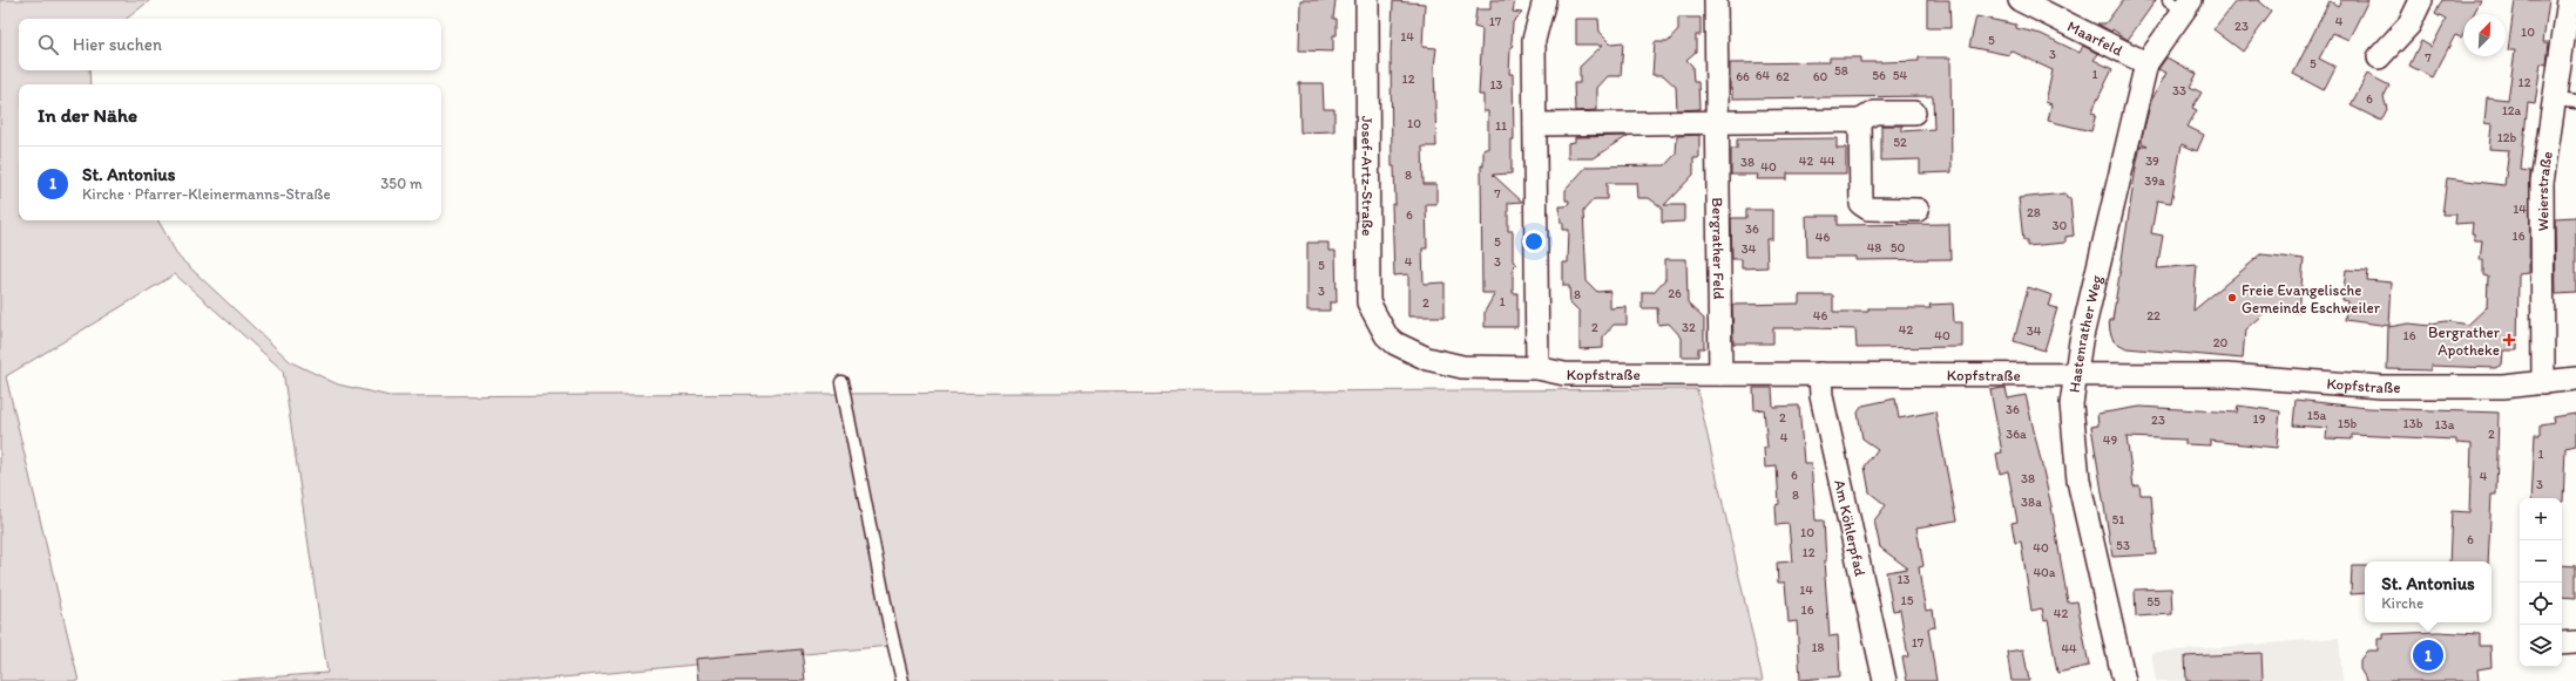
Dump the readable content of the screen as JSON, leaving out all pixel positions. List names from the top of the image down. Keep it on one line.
{"streets":{"street":["Maarfeld","Josef-Artz-Straße","Weierstraße","Bergrather Feld","Hastenrather Weg","Kopfstraße","Am Köhlerpfad"]},"crossings":[["Maarfeld","Hastenrather Weg"],["Josef-Artz-Straße","Kopfstraße"],["Weierstraße","Kopfstraße"],["Bergrather Feld","Kopfstraße"],["Hastenrather Weg","Kopfstraße"],["Kopfstraße","Am Köhlerpfad"]],"places":{"other":["Freie Evangelische Gemeinde Eschweiler"],"health":["Bergrather Apotheke"]},"house_numbers":["17","4","23","10","14","5","3","7","5","58","1","64","56","54","66","62","60","12","12","13","33","6","12a","10","11","12b","52","42","44","39","38","40","8","39a","7","14","28","6","30","36","16","46","5","48","50","34","4","3","5","3","26","8","1","2","46","22","2","32","42","34","40","16","20","36","15a","2","19","23","15b","13b","13a","36a","2","4","49","1","6","4","38","3","8","38a","51","10","6","53","40","12","40a","13","14","15","55","16","42","17","18","44"],"north":"top right","page":{"search":"Hier suchen","heading":"In der Nähe","list":[{"mark":"1","name":"St. Antonius","note":"Kirche · Pfarrer-Kleinermanns-Straße","value":"350 m"}],"map_buttons":["+","−"],"popup":["St. Antonius","Kirche"],"pins":"1"}}
